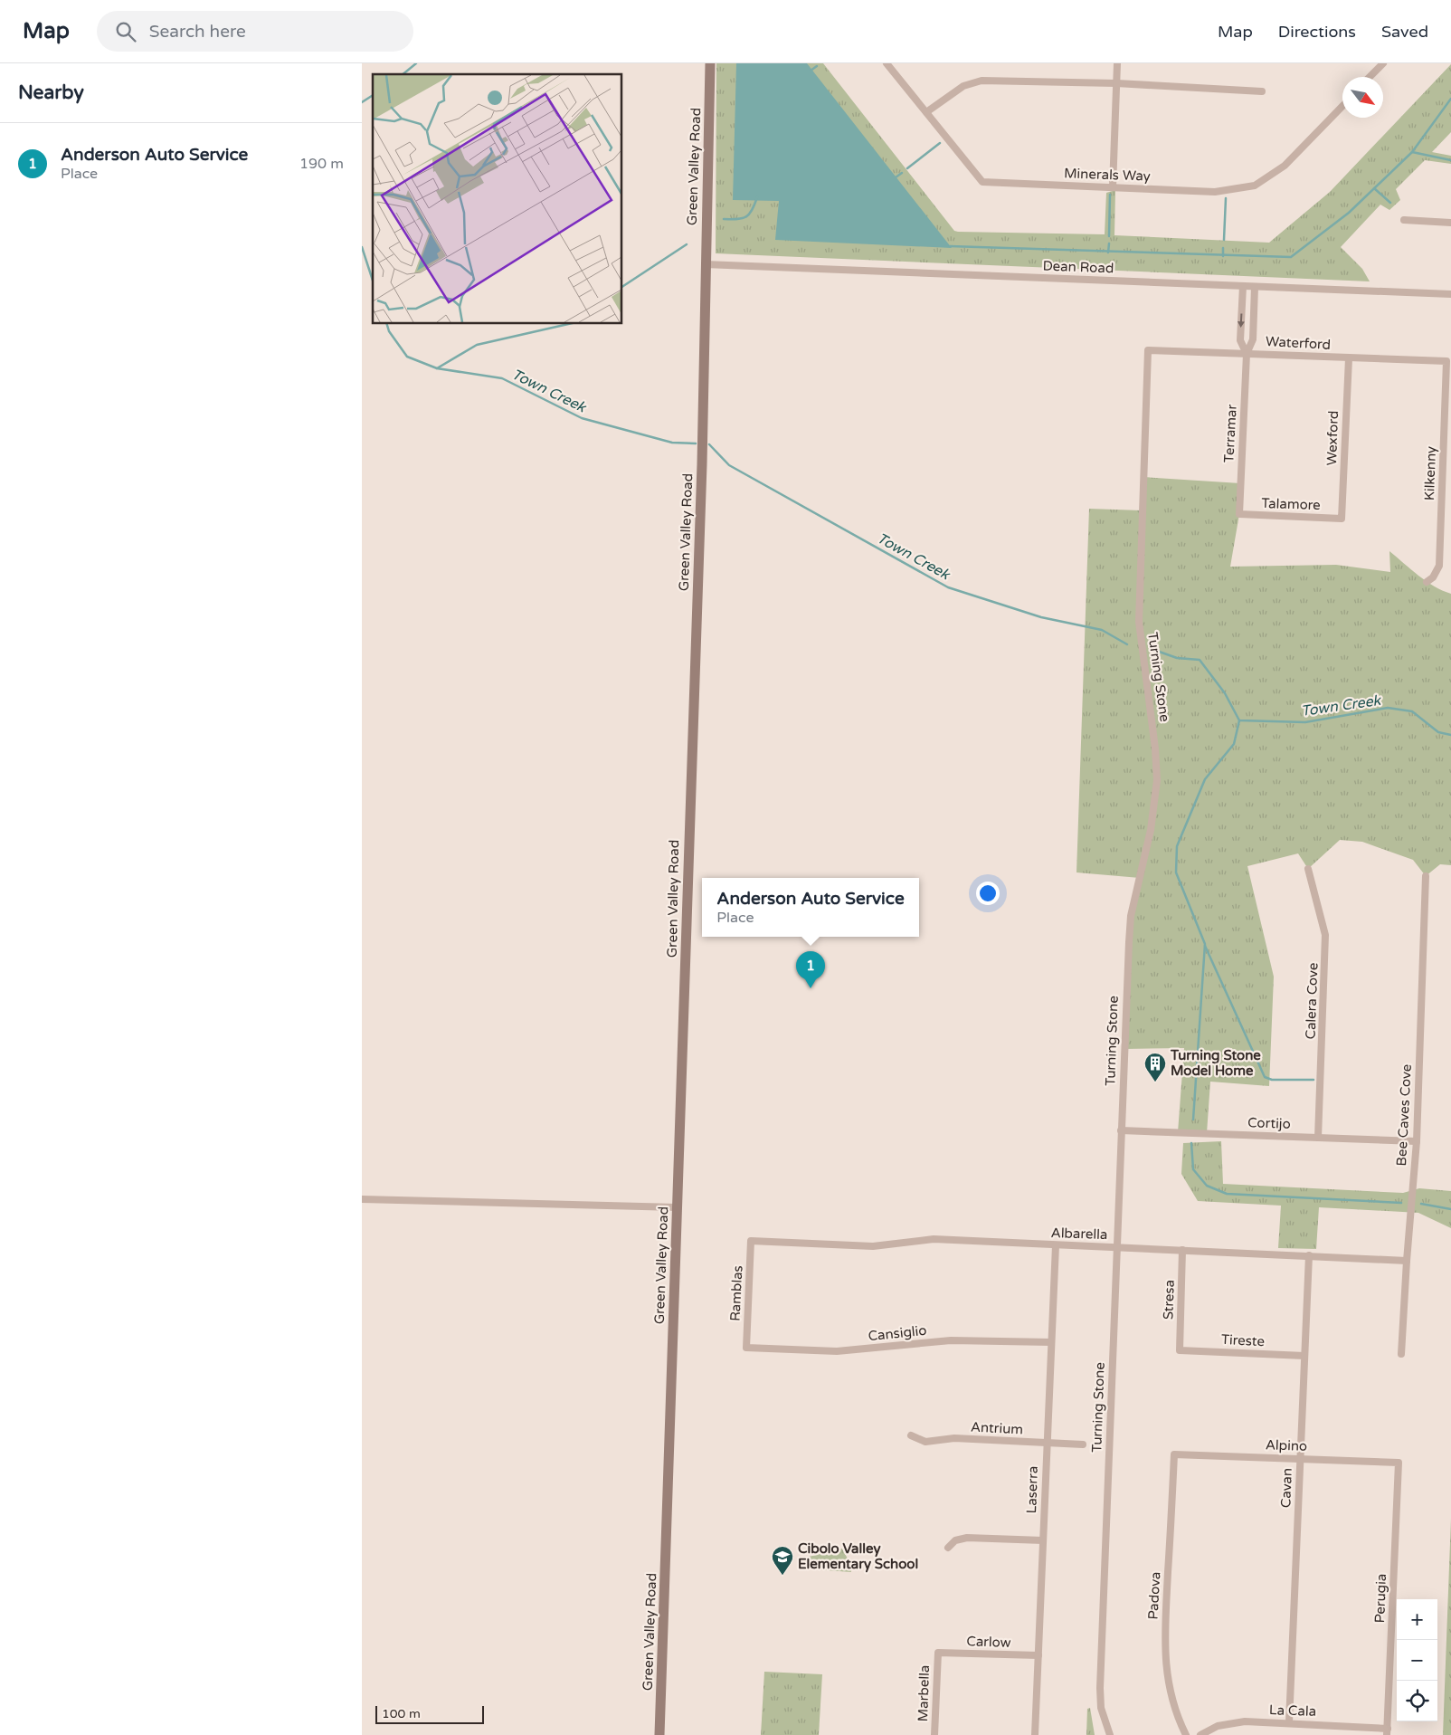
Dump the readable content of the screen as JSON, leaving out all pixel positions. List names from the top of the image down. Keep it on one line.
{"streets":{"street":["Green Valley Road","Minerals Way","Dean Road","Waterford","Terramar","Wexford","Kilkenny","Talamore","Turning Stone","Calera Cove","Bee Caves Cove","Cortijo","Albarella","Ramblas","Stresa","Cansiglio","Tireste","Antrium","Alpino","Cavan","Laserra","Padova","Perugia","Carlow","Marbella","La Cala"]},"crossings":[["Green Valley Road","Dean Road"],["Dean Road","Terramar"],["Waterford","Terramar"],["Waterford","Wexford"],["Waterford","Kilkenny"],["Waterford","Turning Stone"],["Terramar","Talamore"],["Wexford","Talamore"],["Turning Stone","Cortijo"],["Turning Stone","Albarella"],["Calera Cove","Cortijo"],["Bee Caves Cove","Cortijo"],["Bee Caves Cove","Albarella"],["Albarella","Ramblas"],["Albarella","Stresa"],["Albarella","Cavan"],["Albarella","Laserra"],["Ramblas","Cansiglio"],["Stresa","Tireste"],["Cansiglio","Laserra"],["Tireste","Cavan"],["Antrium","Laserra"],["Alpino","Cavan"],["Alpino","Padova"],["Alpino","Perugia"],["Cavan","La Cala"],["Laserra","Carlow"],["Perugia","La Cala"],["Carlow","Marbella"]],"water":["Town Creek"],"places":{"building":["Turning Stone Model Home"],"school or university":["Cibolo Valley Elementary School"]},"scale_bar":"100 m","north":"bottom right","page":{"header":"Map","search":"Search here","nav":["Map","Directions","Saved"],"heading":"Nearby","list":[{"mark":"1","name":"Anderson Auto Service","note":"Place","value":"190 m"}],"popup":["Anderson Auto Service","Place"],"pins":"1","map_buttons":["+","−"],"scale":"100 m"}}
